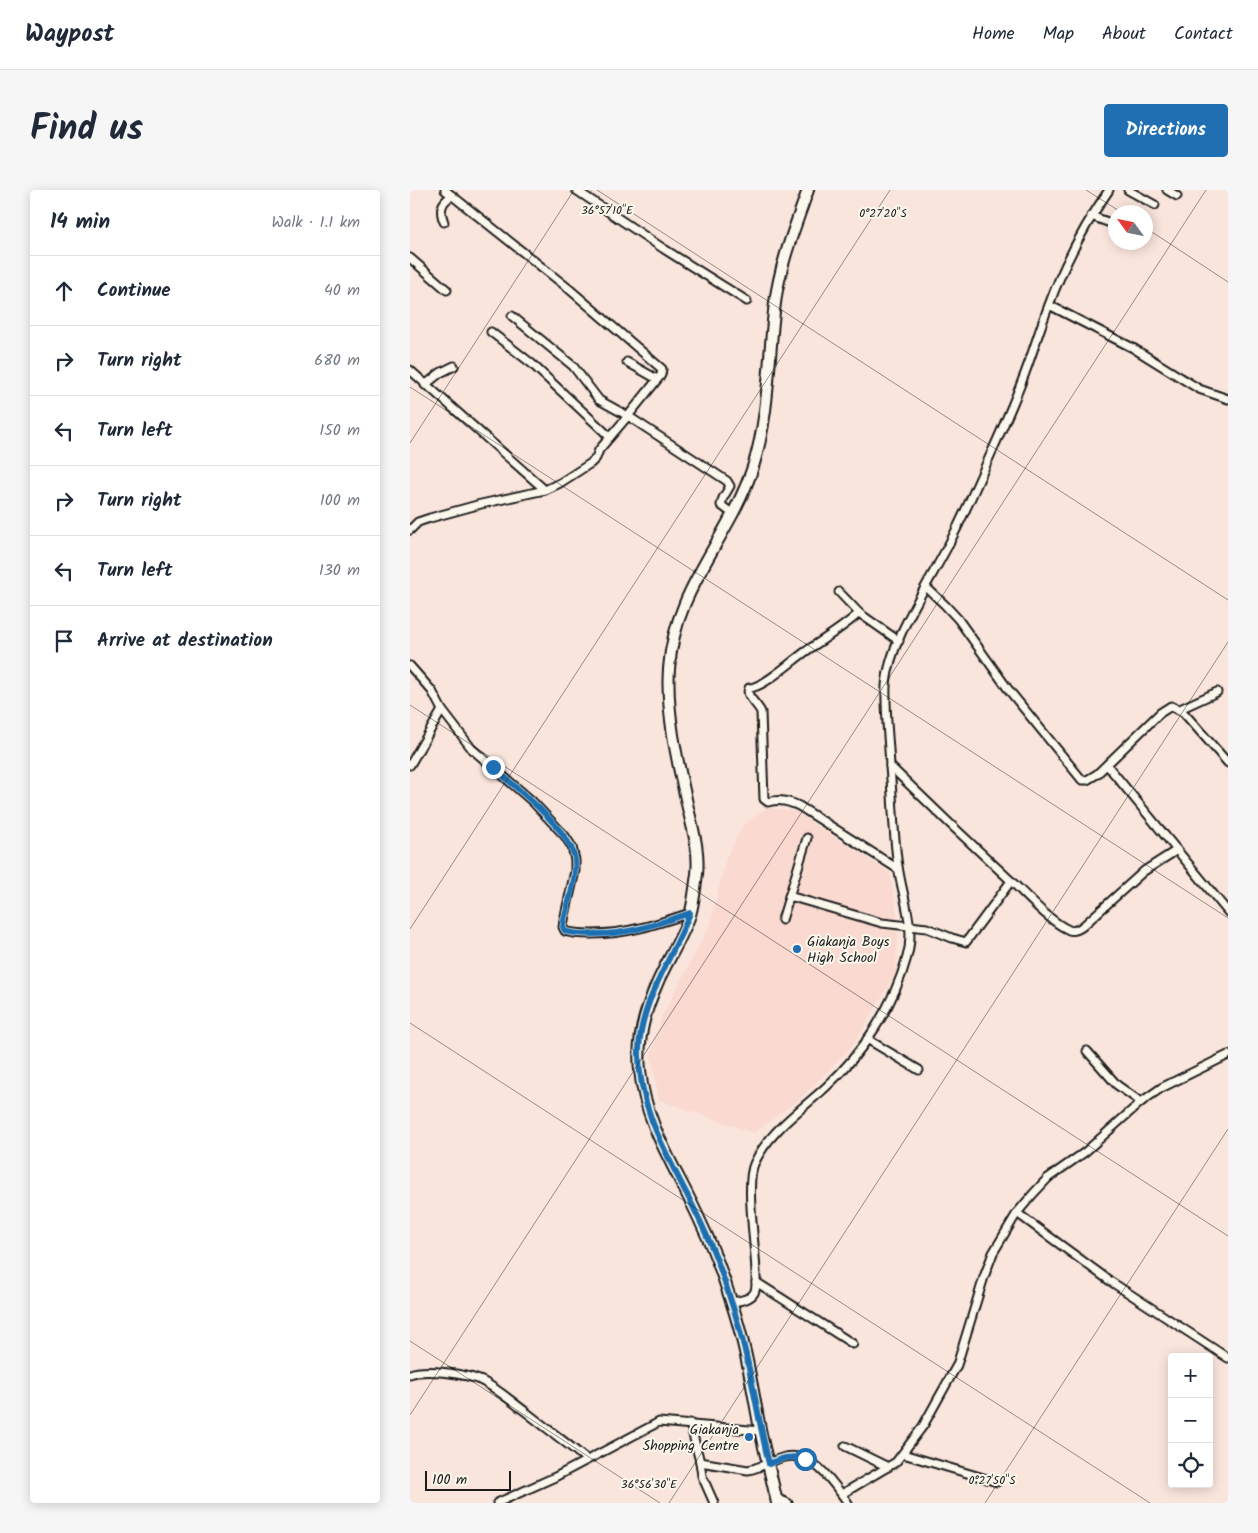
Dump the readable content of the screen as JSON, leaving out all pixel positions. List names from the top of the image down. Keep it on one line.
{"places":["Giakanja Boys High School","Giakanja Shopping Centre"],"scale_bar":"100 m","north":"top left","page":{"header":"Waypost","nav":["Home","Map","About","Contact"],"title":"Find us","buttons":"Directions","heading":["14 min","Walk · 1.1 km"],"list":[["Continue","40 m"],["Turn right","680 m"],["Turn left","150 m"],["Turn right","100 m"],["Turn left","130 m"],"Arrive at destination"],"map_buttons":["+","−"],"scale":"100 m"},"coordinates":["36°57'10\"E","0°27'20\"S","0°27'50\"S","36°56'30\"E"]}
